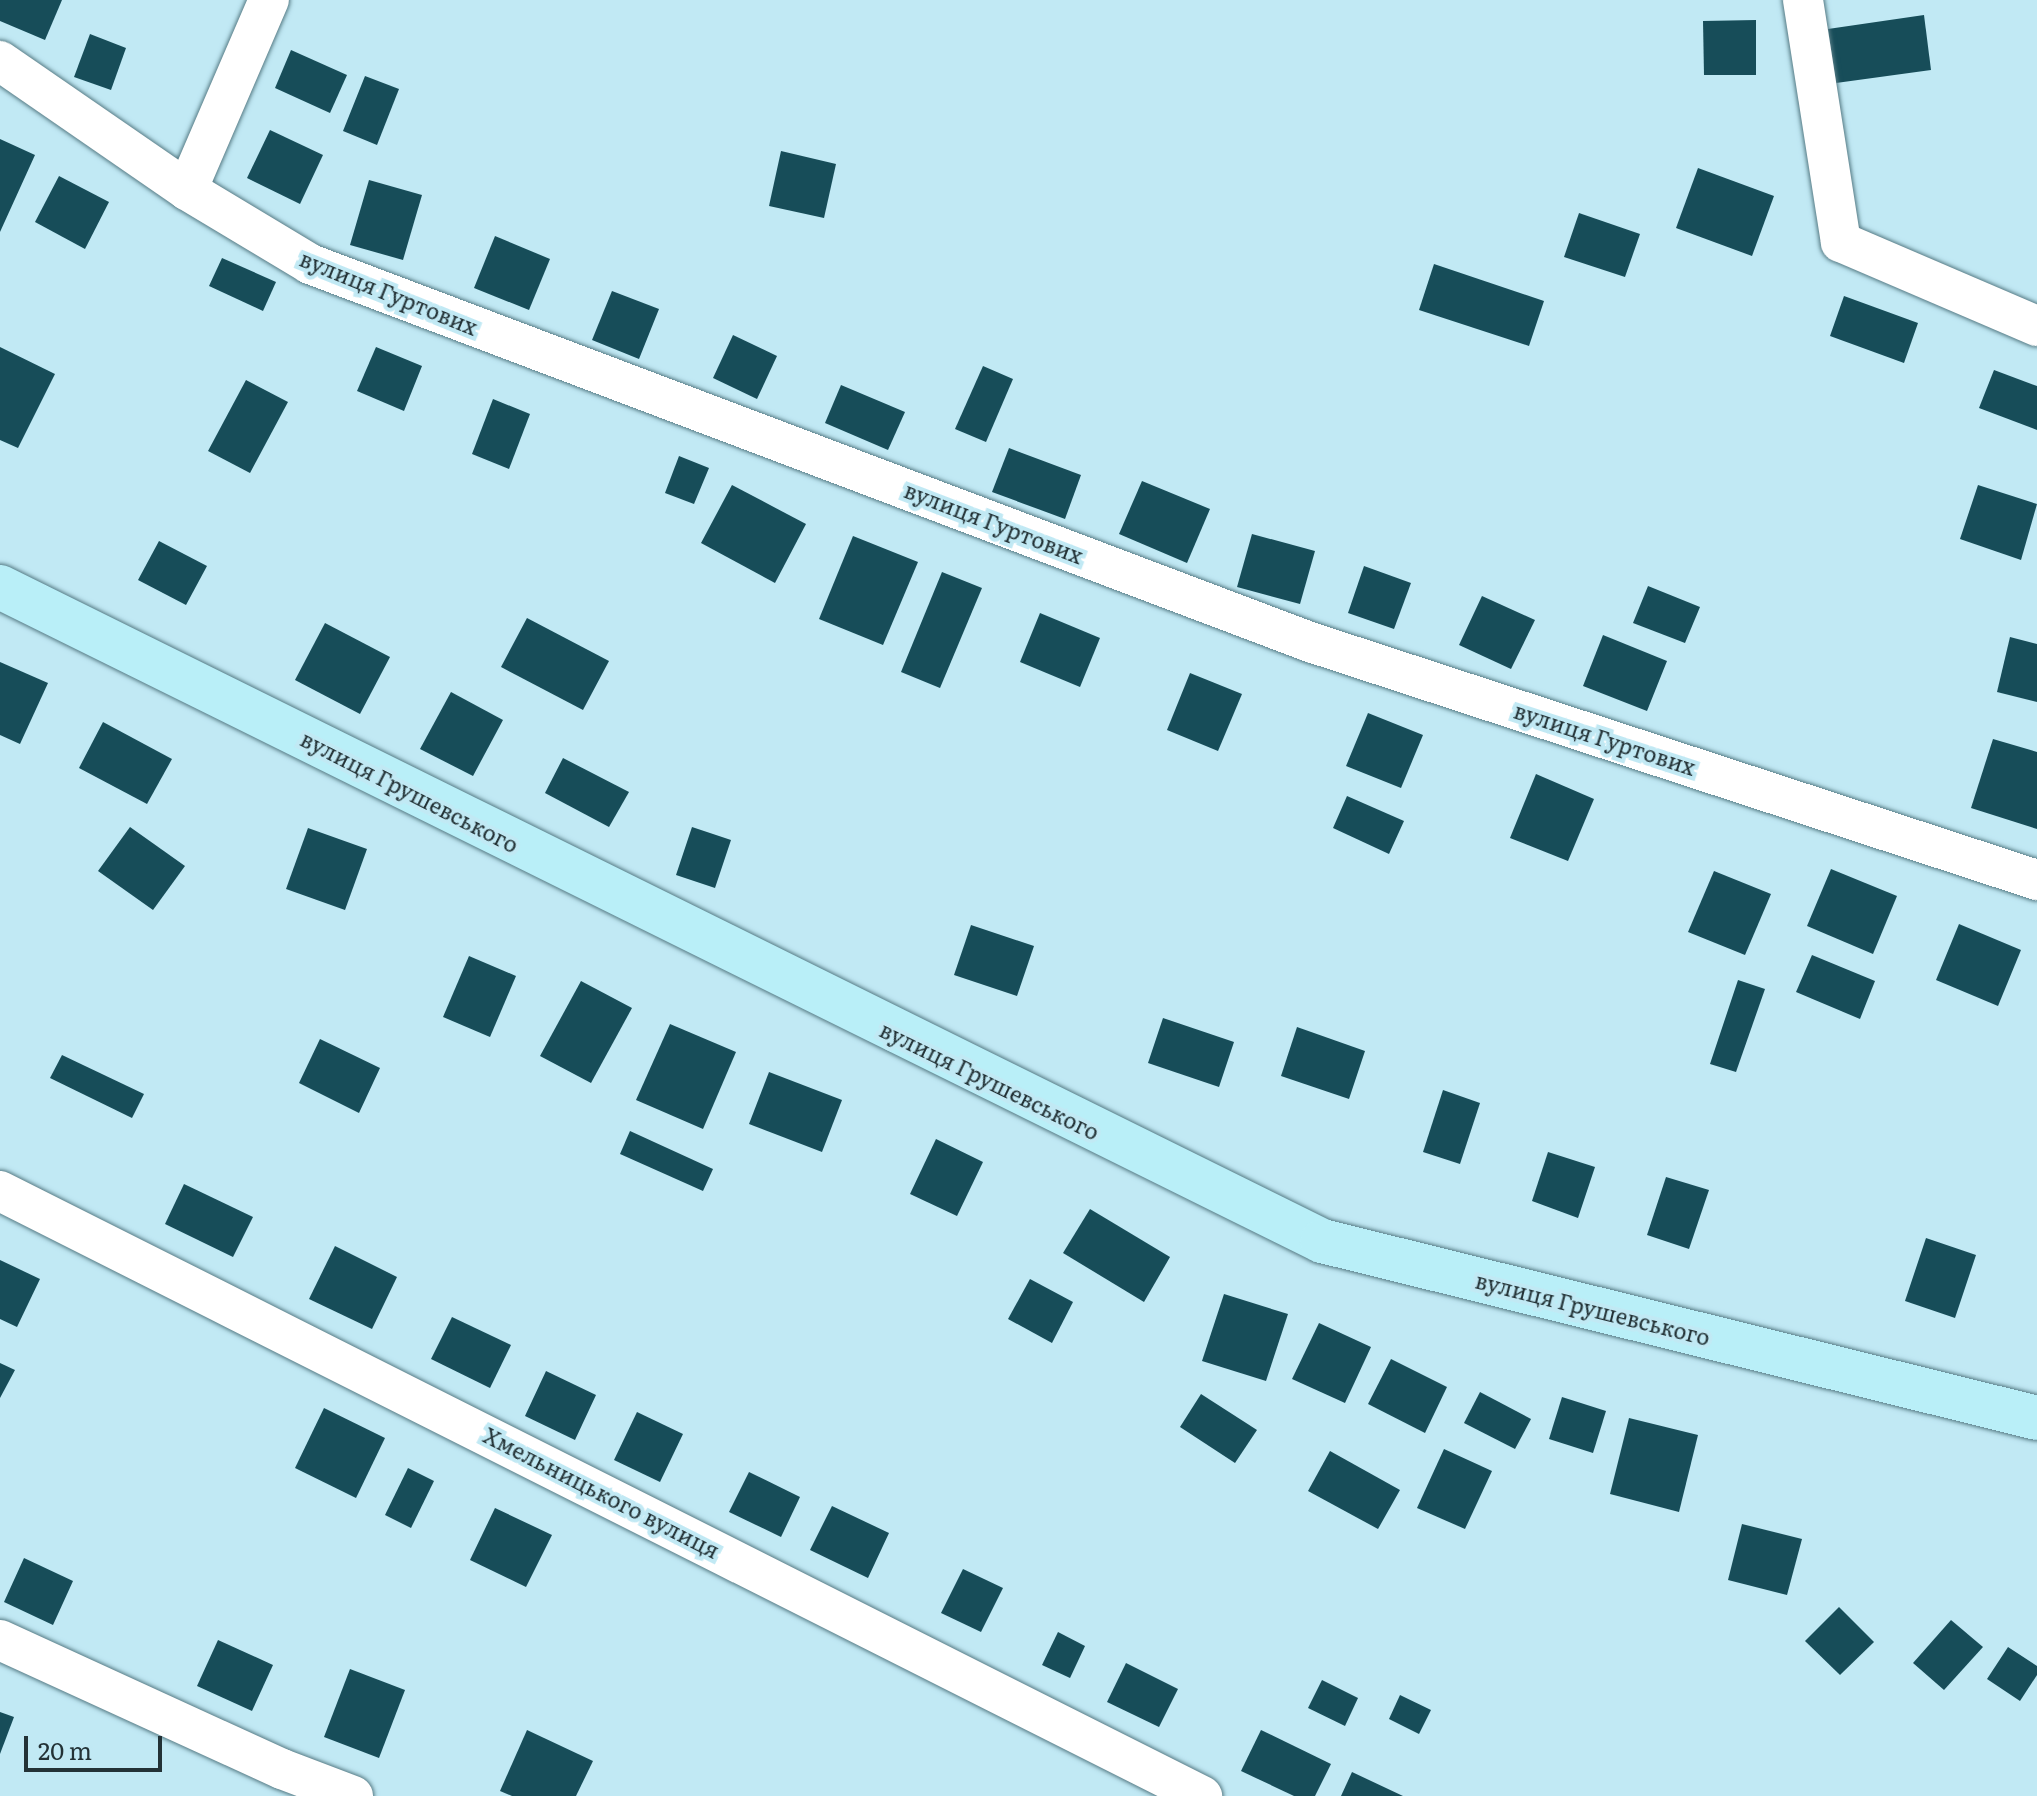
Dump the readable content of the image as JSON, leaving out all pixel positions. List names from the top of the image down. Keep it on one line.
{"streets":{"street":["вулиця Гуртових","вулиця Грушевського","Хмельницького вулиця"]},"scale_bar":"20 m"}
